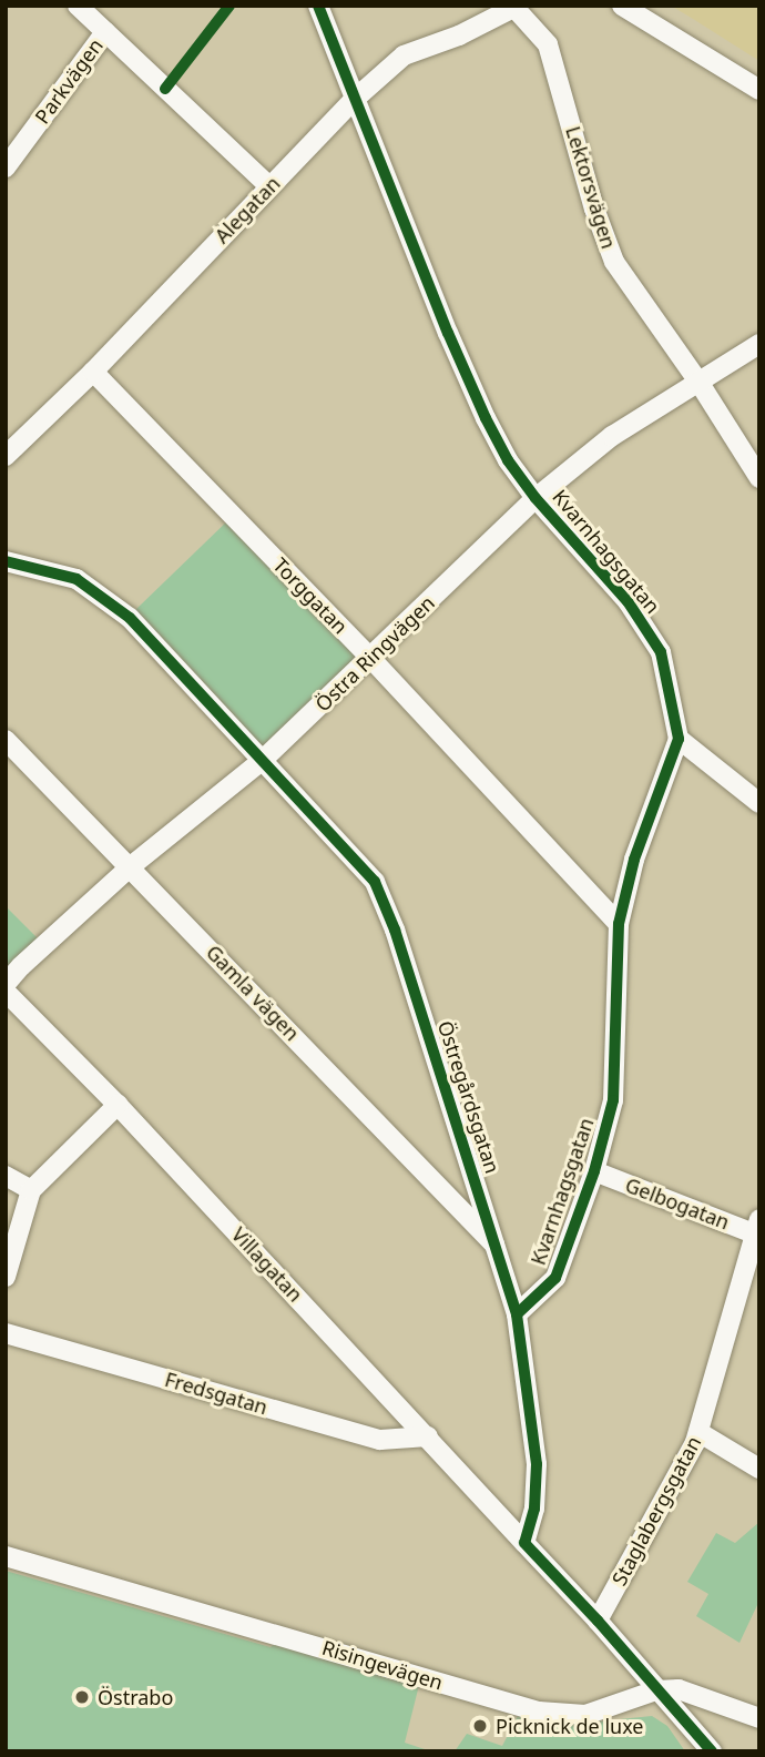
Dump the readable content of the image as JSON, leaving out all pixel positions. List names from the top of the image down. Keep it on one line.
{"streets":{"street":["Parkvägen","Lektorsvägen","Alegatan","Kvarnhagsgatan","Torggatan","Östra Ringvägen","Gamla vägen","Östregårdsgatan","Gelbogatan","Villagatan","Fredsgatan","Staglabergsgatan","Risingevägen"]},"crossings":[["Lektorsvägen","Alegatan"],["Lektorsvägen","Östra Ringvägen"],["Alegatan","Kvarnhagsgatan"],["Alegatan","Torggatan"],["Kvarnhagsgatan","Torggatan"],["Kvarnhagsgatan","Östra Ringvägen"],["Kvarnhagsgatan","Östregårdsgatan"],["Kvarnhagsgatan","Gelbogatan"],["Torggatan","Östra Ringvägen"],["Östra Ringvägen","Gamla vägen"],["Östra Ringvägen","Östregårdsgatan"],["Gamla vägen","Östregårdsgatan"],["Östregårdsgatan","Villagatan"],["Gelbogatan","Staglabergsgatan"],["Villagatan","Fredsgatan"]],"places":["Östrabo","Picknick de luxe"]}
